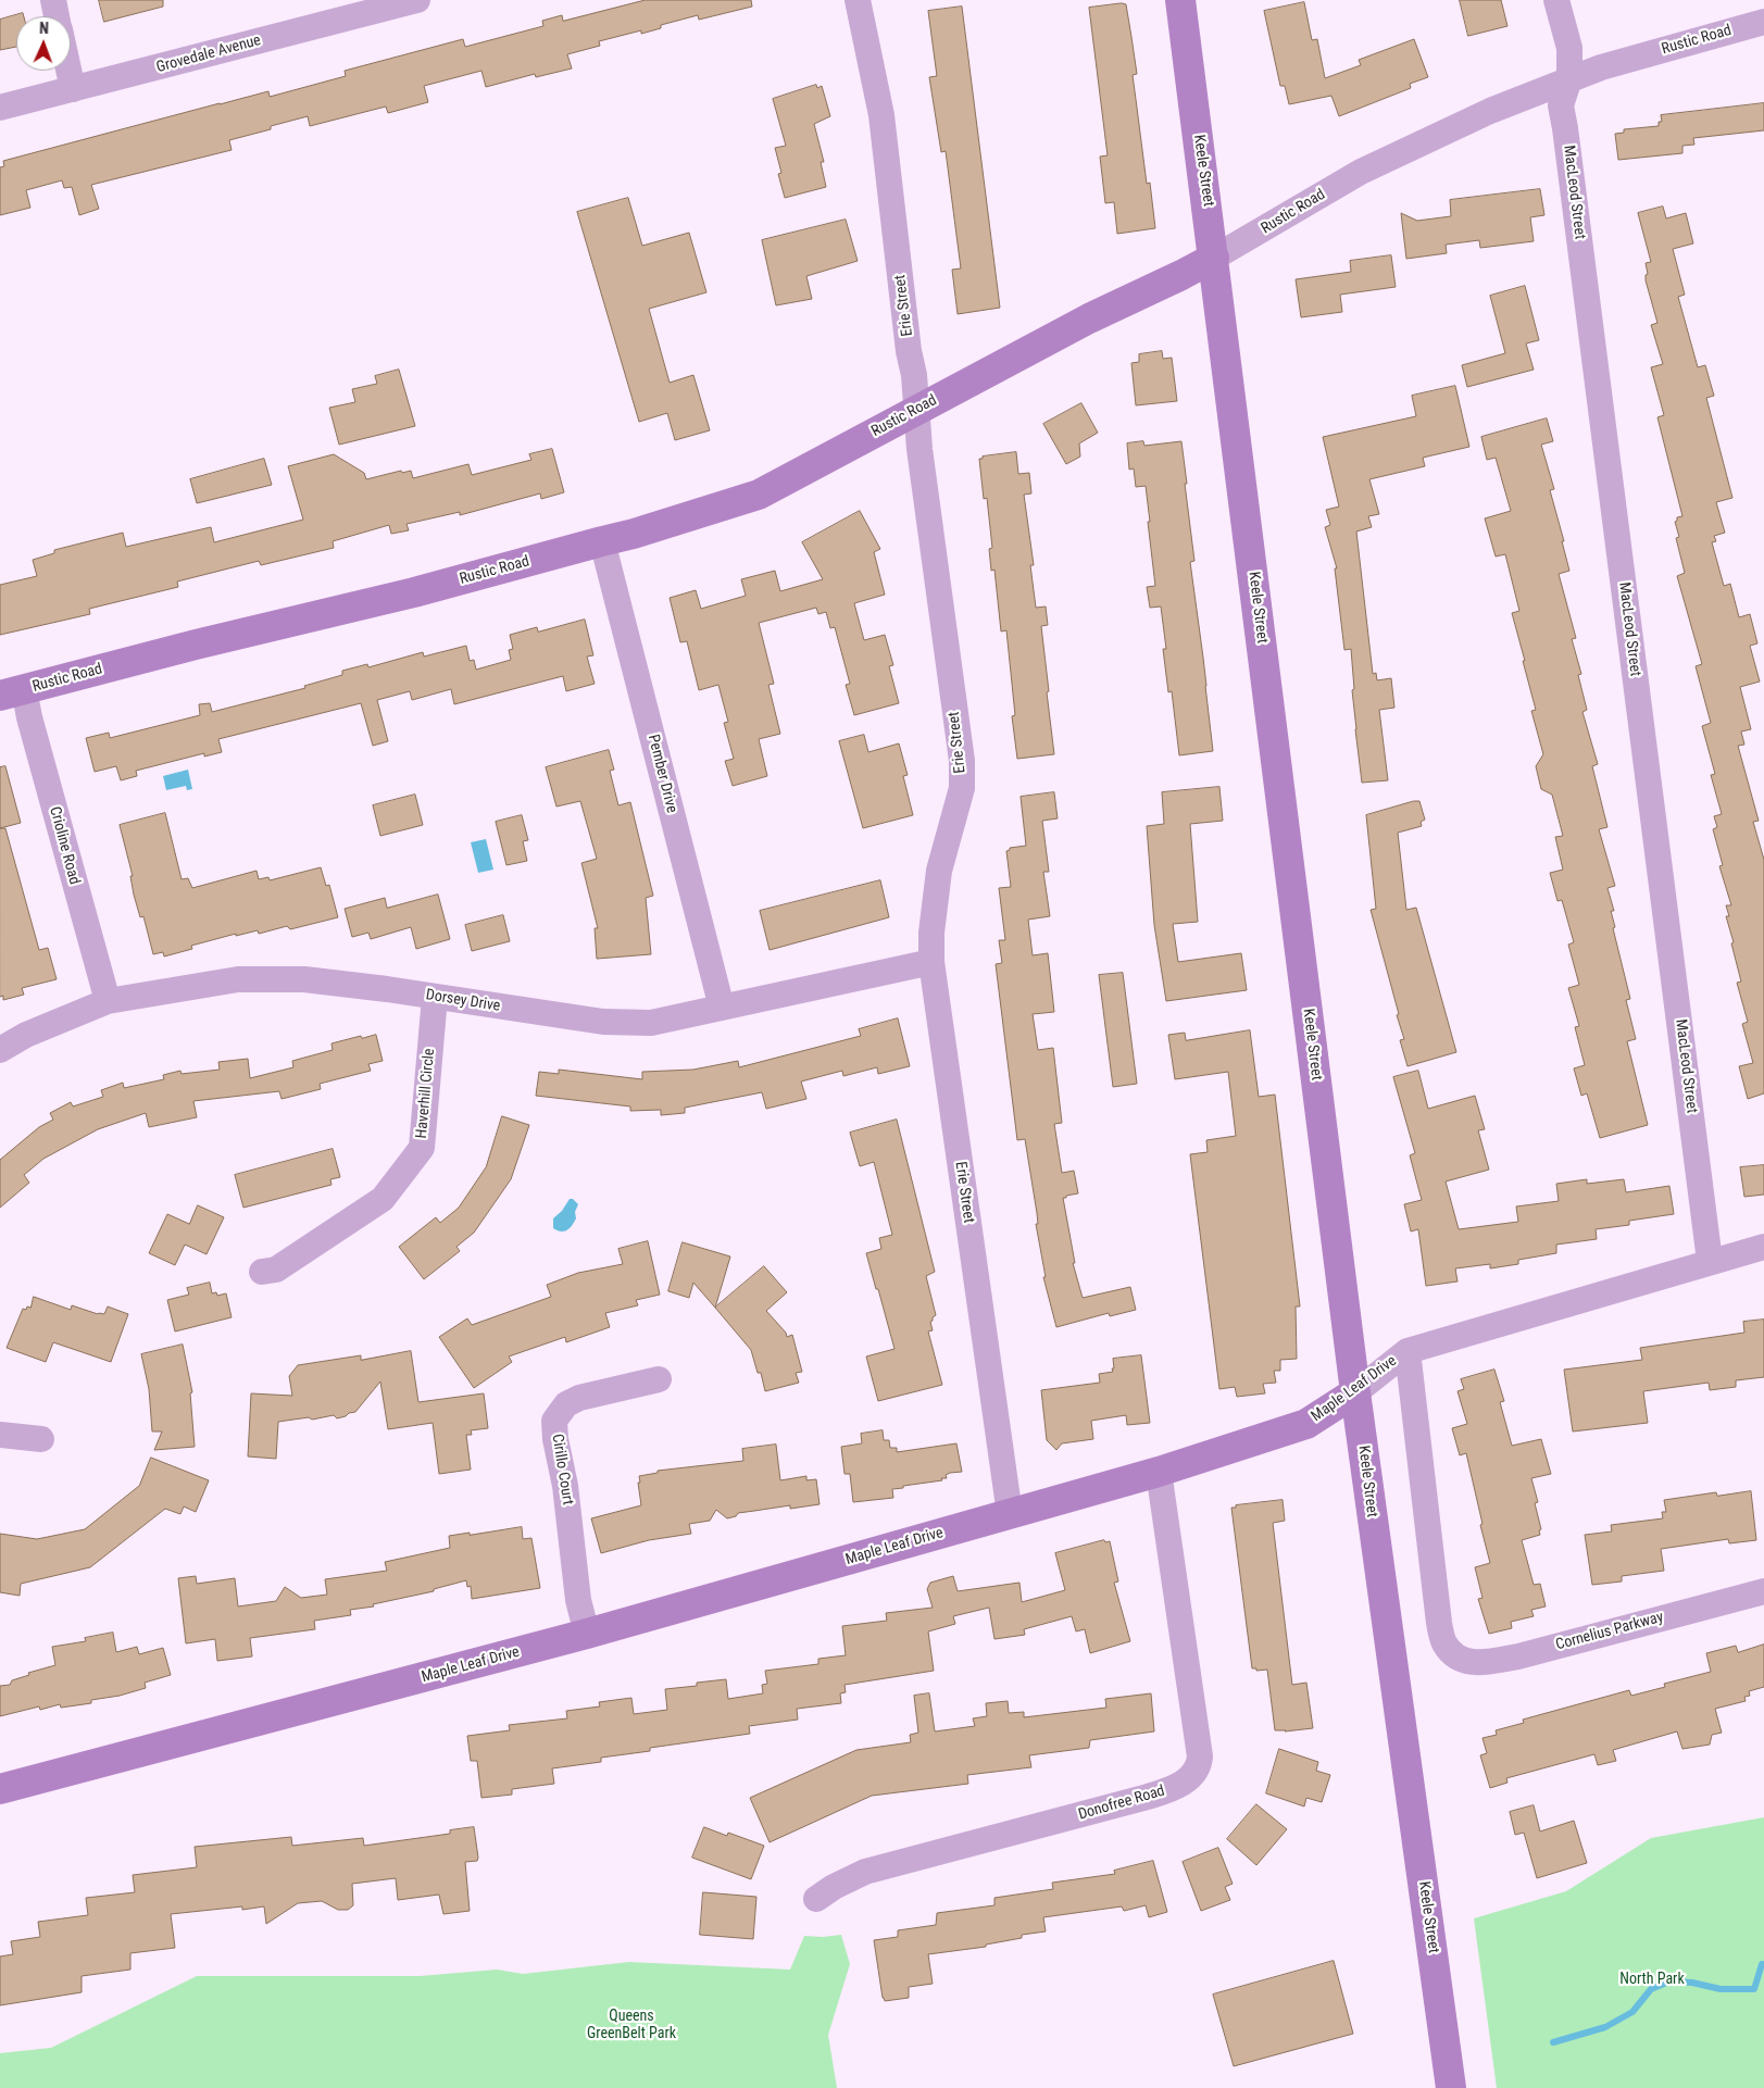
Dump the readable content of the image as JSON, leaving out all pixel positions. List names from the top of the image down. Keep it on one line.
{"streets":{"street":["Rustic Road","Grovedale Avenue","Keele Street","MacLeod Street","Erie Street","Pember Drive","Crioline Road","Dorsey Drive","Haverhill Circle","Maple Leaf Drive","Cirillo Court","Cornelius Parkway","Donofree Road"]},"crossings":[["Rustic Road","Keele Street"],["Rustic Road","MacLeod Street"],["Rustic Road","Erie Street"],["Rustic Road","Pember Drive"],["Rustic Road","Crioline Road"],["Keele Street","Maple Leaf Drive"],["MacLeod Street","Maple Leaf Drive"],["Erie Street","Dorsey Drive"],["Erie Street","Maple Leaf Drive"],["Pember Drive","Dorsey Drive"],["Crioline Road","Dorsey Drive"],["Dorsey Drive","Haverhill Circle"],["Maple Leaf Drive","Cirillo Court"],["Maple Leaf Drive","Cornelius Parkway"],["Maple Leaf Drive","Donofree Road"]],"parks":["North Park","Queens GreenBelt Park"],"north":"top"}
